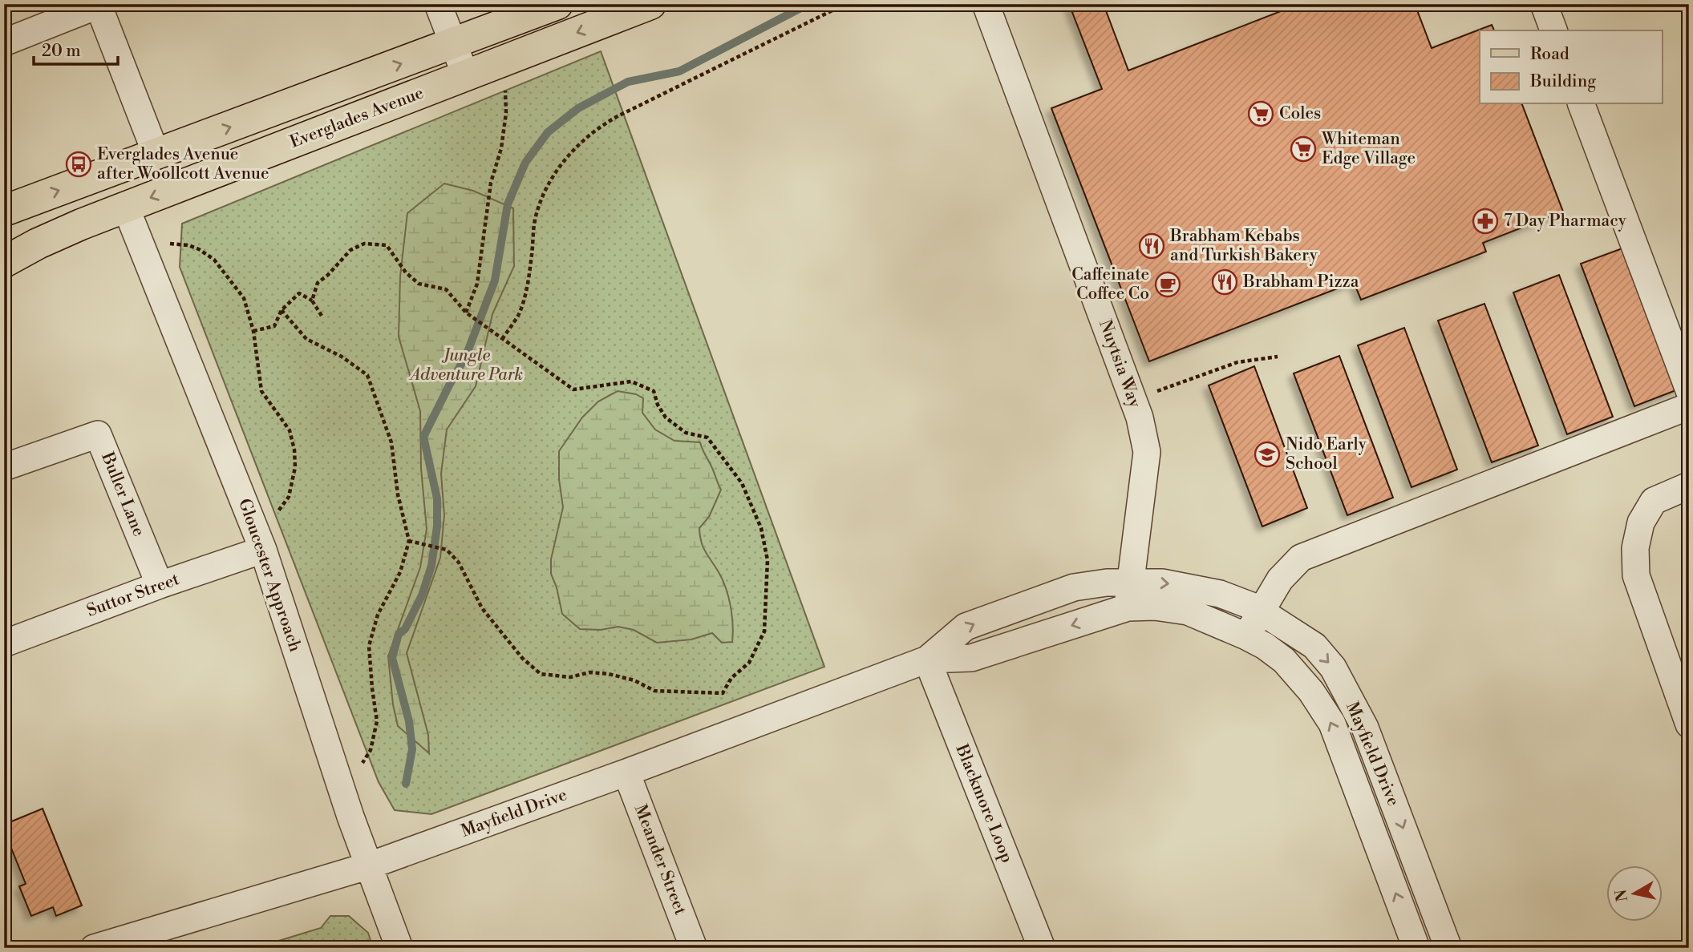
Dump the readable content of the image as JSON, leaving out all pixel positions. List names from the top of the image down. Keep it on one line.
{"streets":{"main road":["Everglades Avenue"],"street":["Nuytsia Way","Buller Lane","Gloucester Approach","Suttor Street","Mayfield Drive","Blackmore Loop","Meander Street"]},"crossings":[["Everglades Avenue","Gloucester Approach"],["Nuytsia Way","Mayfield Drive"],["Buller Lane","Suttor Street"],["Gloucester Approach","Suttor Street"],["Gloucester Approach","Mayfield Drive"],["Mayfield Drive","Blackmore Loop"],["Mayfield Drive","Meander Street"]],"parks":["Jungle Adventure Park"],"places":{"supermarket":["Coles","Whiteman Edge Village"],"bus stop":["Everglades Avenue after Woollcott Avenue"],"pharmacy":["7 Day Pharmacy"],"restaurant":["Brabham Kebabs and Turkish Bakery","Brabham Pizza"],"cafe":["Caffeinate Coffee Co"],"school or university":["Nido Early School"]},"legend":["Road","Building"],"scale_bar":"20 m","north":"left"}
